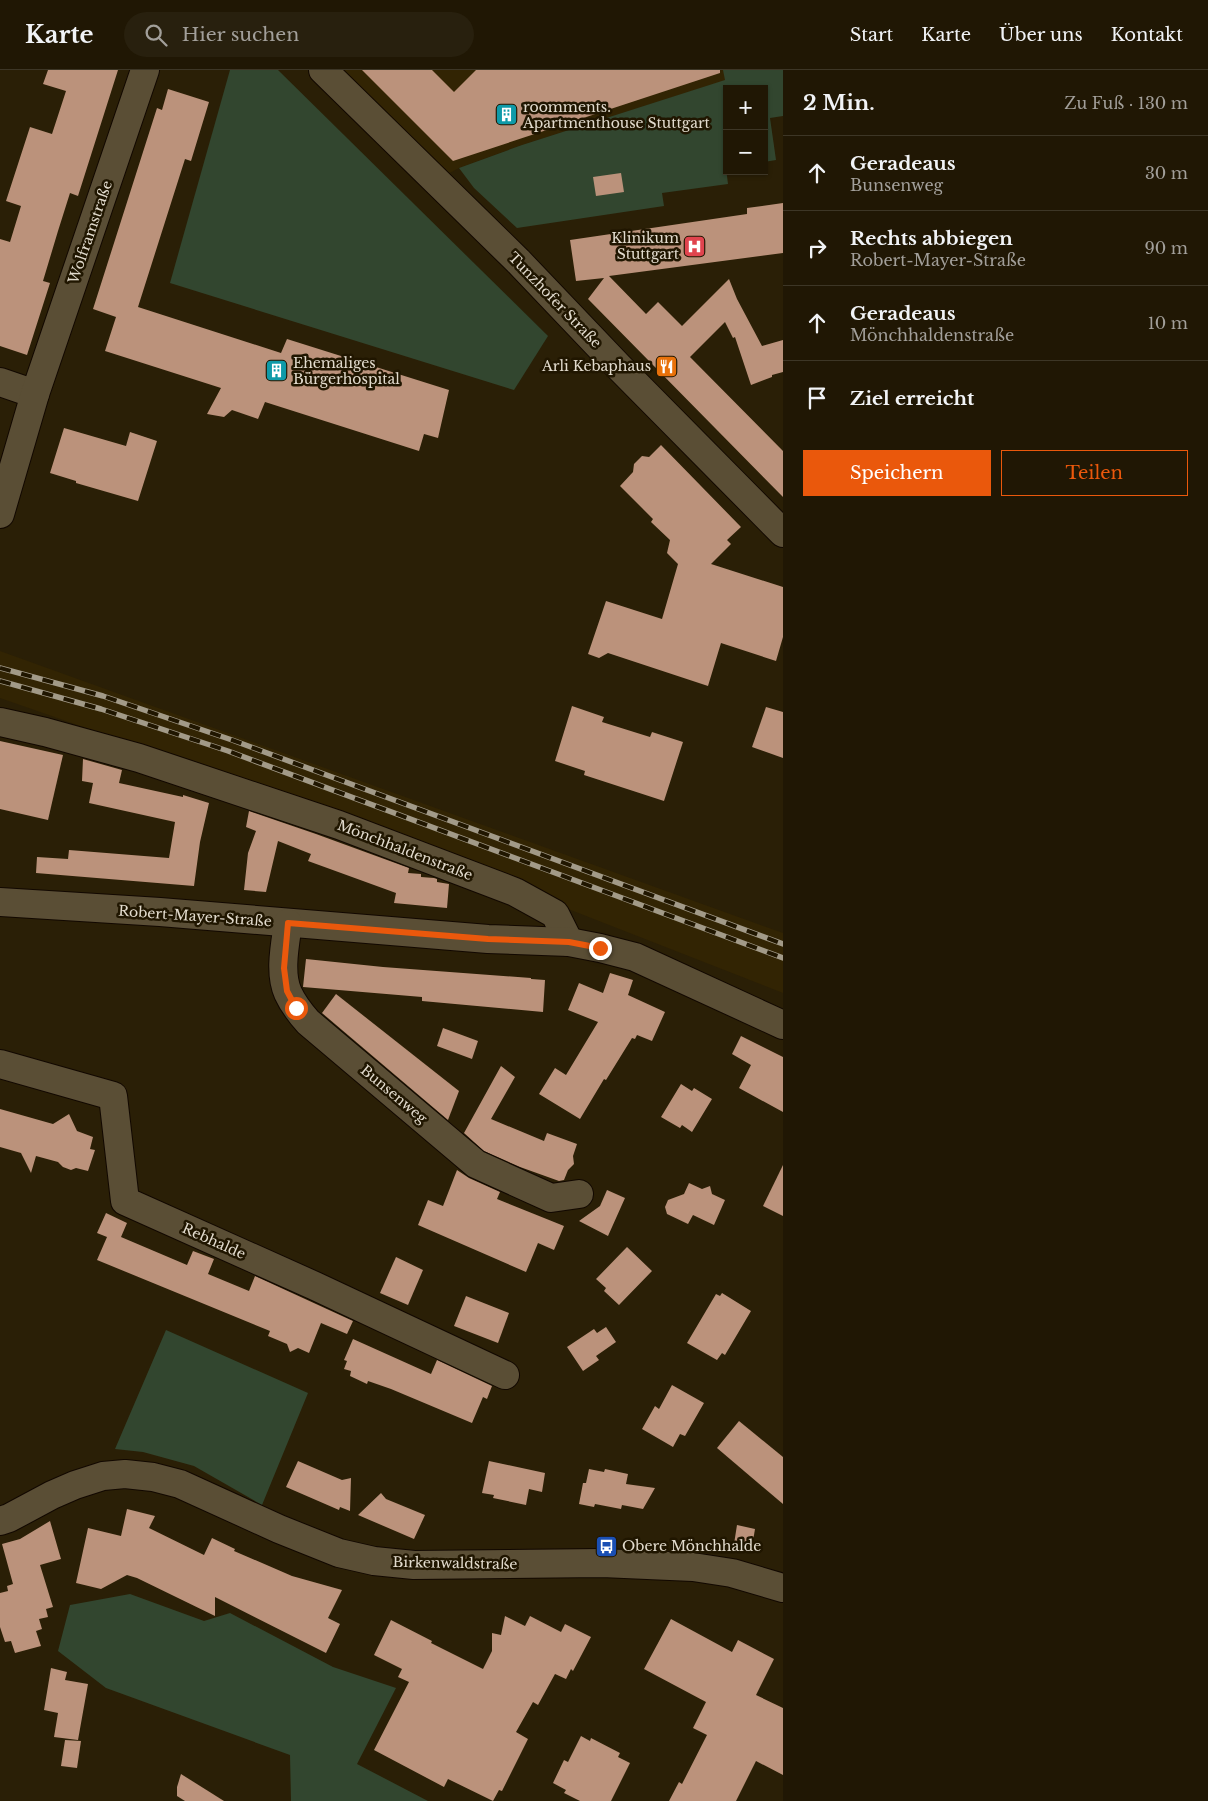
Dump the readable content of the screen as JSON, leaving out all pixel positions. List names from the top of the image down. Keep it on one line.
{"streets":{"street":["Wolframstraße","Tunzhofer Straße","Mönchhaldenstraße","Robert-Mayer-Straße","Bunsenweg","Rebhalde","Birkenwaldstraße"]},"crossings":[["Mönchhaldenstraße","Robert-Mayer-Straße"],["Robert-Mayer-Straße","Bunsenweg"]],"places":{"building":["roomments. Apartmenthouse Stuttgart","Ehemaliges Bürgerhospital"],"hospital":["Klinikum Stuttgart"],"restaurant":["Arli Kebaphaus"],"bus stop":["Obere Mönchhalde"]},"page":{"header":"Karte","search":"Hier suchen","nav":["Start","Karte","Über uns","Kontakt"],"heading":["2 Min.","Zu Fuß · 130 m"],"map_buttons":["+","−"],"list":[["Geradeaus","Bunsenweg","30 m"],["Rechts abbiegen","Robert-Mayer-Straße","90 m"],["Geradeaus","Mönchhaldenstraße","10 m"],"Ziel erreicht"],"buttons":["Speichern","Teilen"]}}
